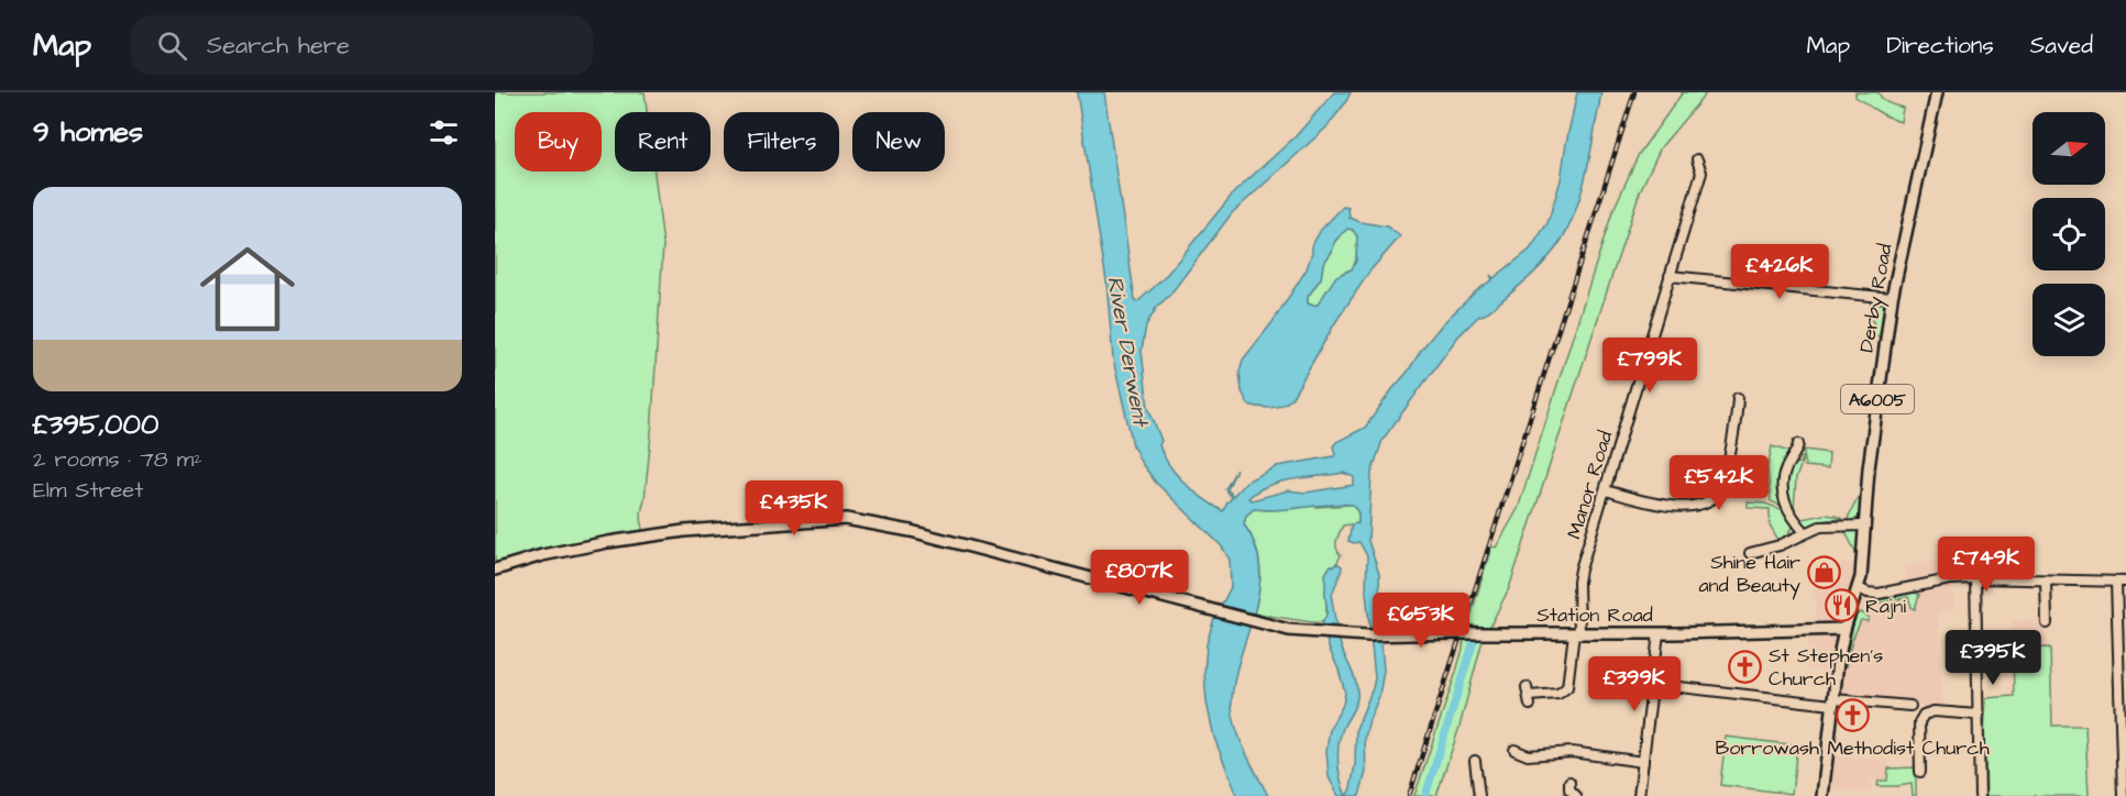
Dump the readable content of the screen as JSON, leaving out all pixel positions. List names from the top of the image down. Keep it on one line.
{"streets":{"main road":["Derby Road","A6005","Station Road"],"street":["Manor Road"]},"crossings":[["Derby Road","A6005"],["Derby Road","Station Road"],["A6005","Station Road"],["Manor Road","Station Road"]],"water":["River Derwent"],"places":{"shop":["Shine Hair and Beauty"],"restaurant":["Rajni"],"church":["St Stephen's Church","Borrowash Methodist Church"]},"north":"right","page":{"header":"Map","search":"Search here","nav":["Map","Directions","Saved"],"heading":"9 homes","chip":["Buy","Rent","Filters","New"],"list":[{"name":"£395,000","note":"2 rooms · 78 m² · Elm Street"}],"price":["£426K","£799K","£542K","£435K","£749K","£807K","£653K","£395K","£399K"]}}
